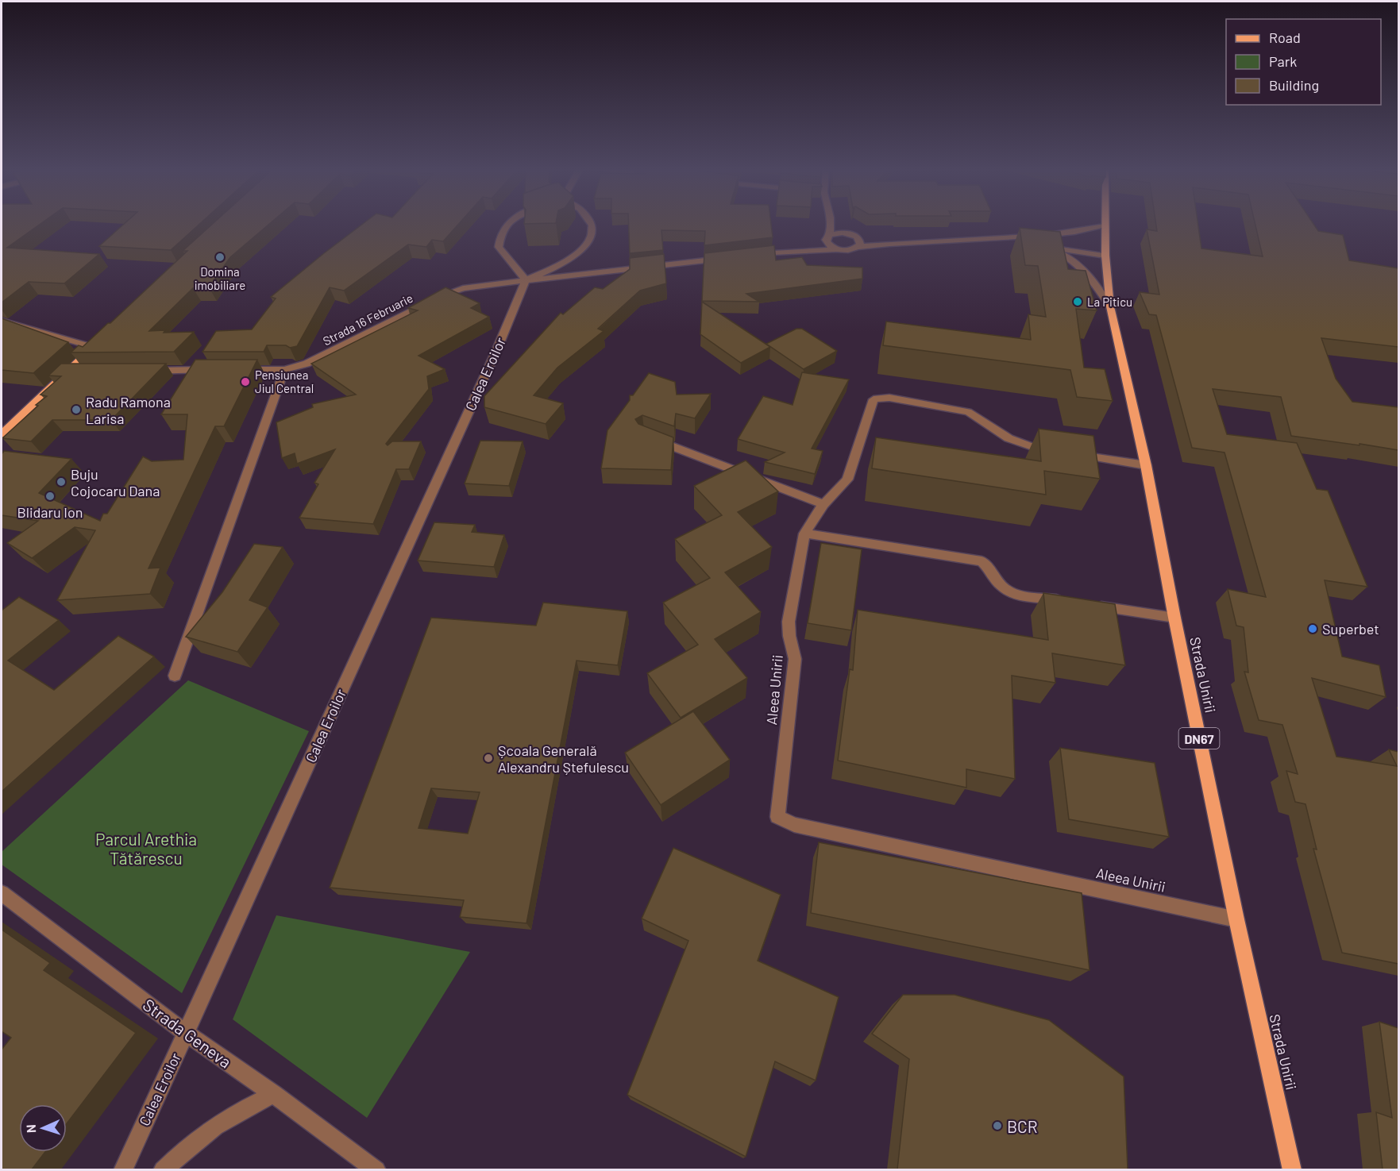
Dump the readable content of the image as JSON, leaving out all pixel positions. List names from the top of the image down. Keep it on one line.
{"streets":{"main road":["Strada Unirii","DN67"],"street":["Strada 16 Februarie","Calea Eroilor","Aleea Unirii","Strada Geneva"]},"crossings":[["Strada 16 Februarie","Calea Eroilor"],["Calea Eroilor","Strada Geneva"],["Strada Unirii","Aleea Unirii"]],"parks":["Parcul Arethia Tătărescu"],"places":["Domina imobiliare","La Piticu","Pensiunea Jiul Central","Radu Ramona Larisa","Buju Cojocaru Dana","Blidaru Ion","Superbet","Școala Generală Alexandru Ștefulescu","BCR"],"legend":["Road","Park","Building"],"north":"left"}
